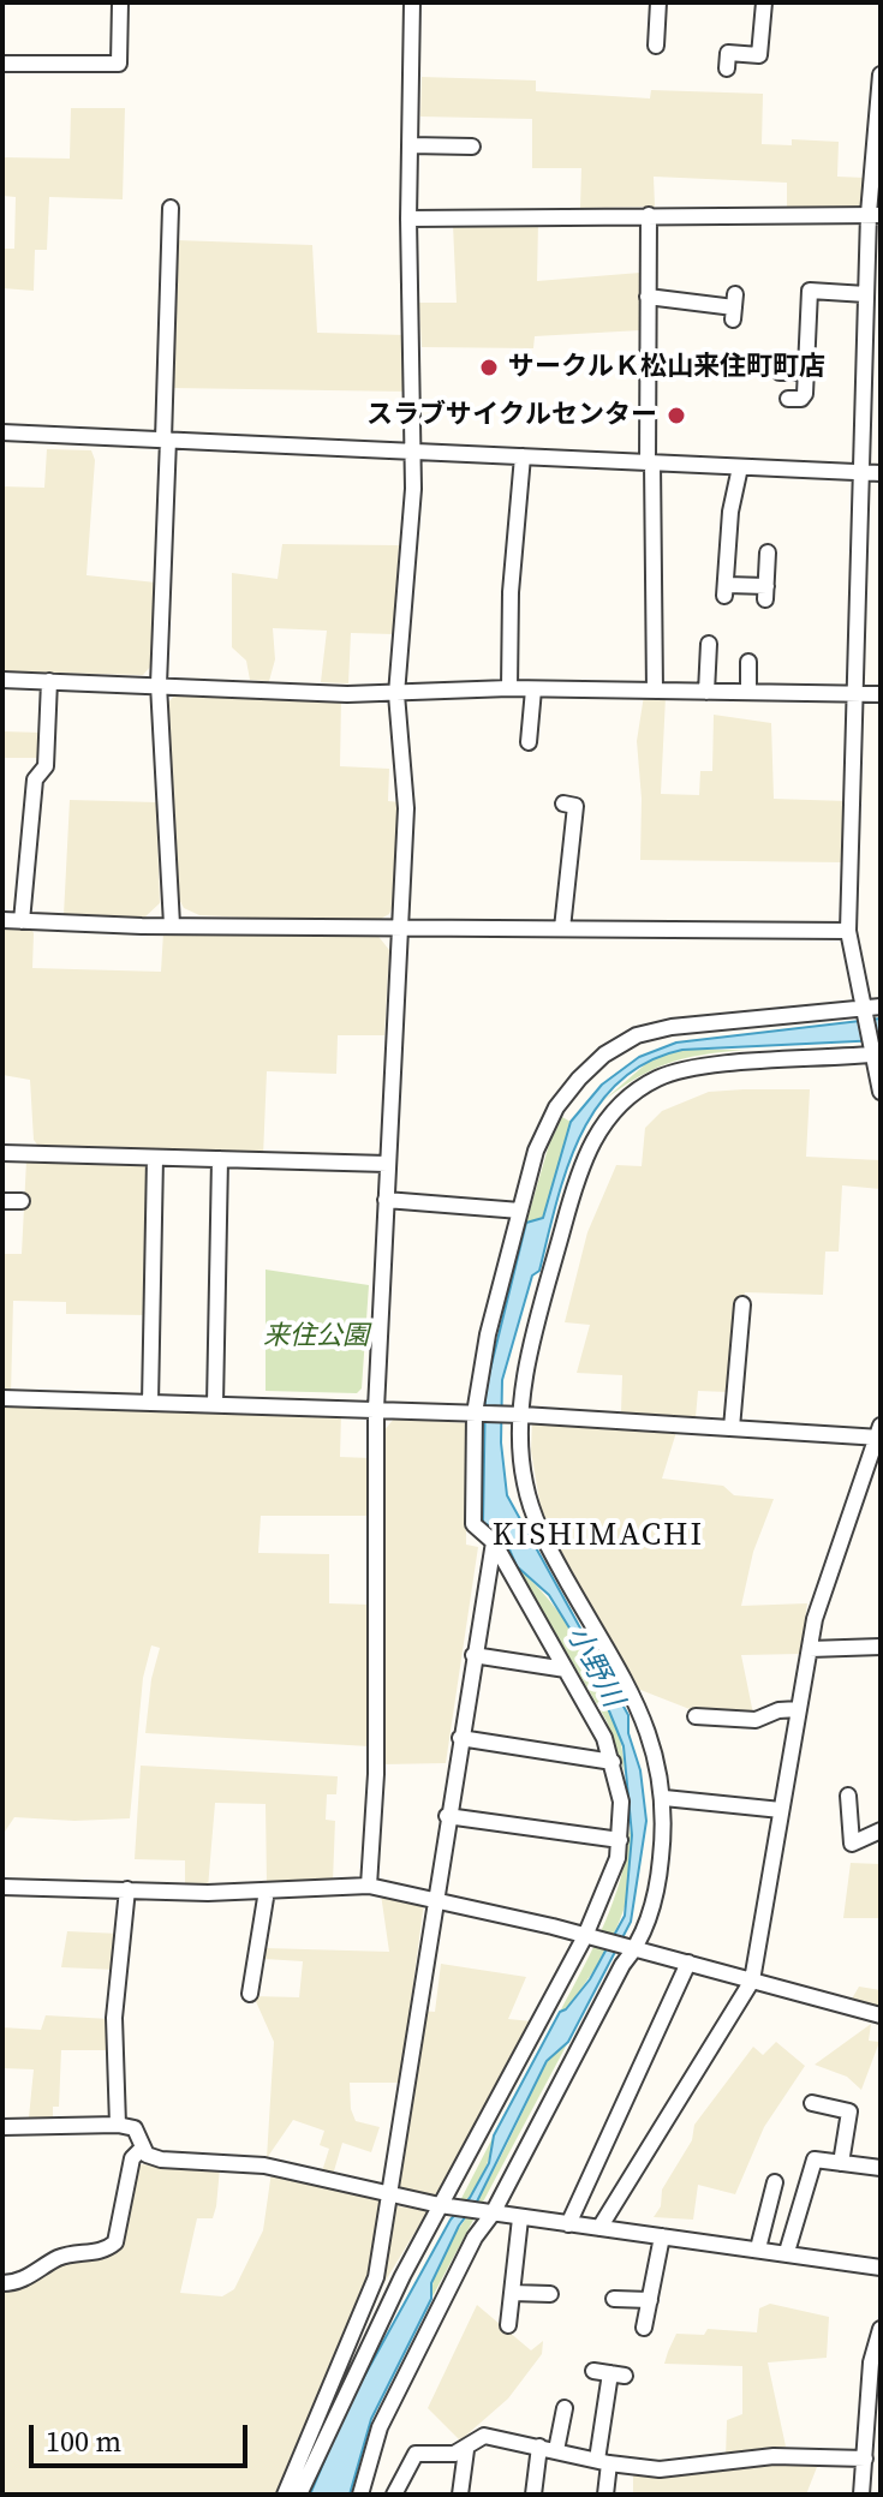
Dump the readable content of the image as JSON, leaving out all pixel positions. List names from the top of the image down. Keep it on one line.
{"districts":["KISHIMACHI"],"water":["小野川"],"parks":["来住公園"],"places":["サークルＫ松山来住町町店","スラブサイクルセンター"],"scale_bar":"100 m"}
